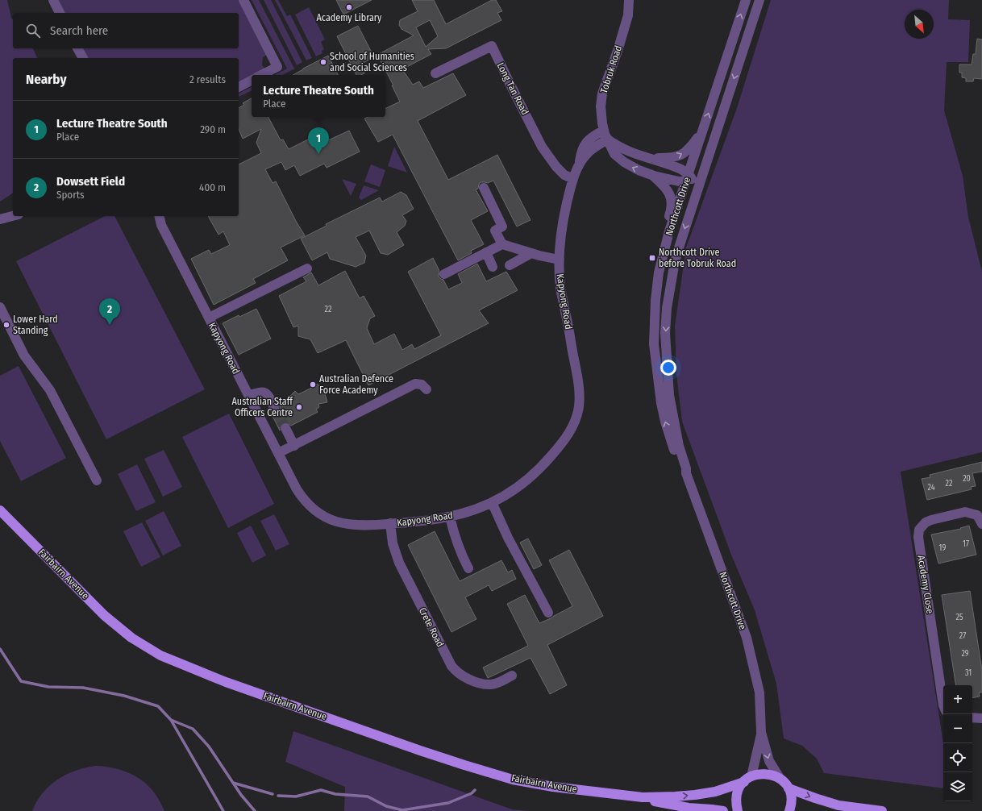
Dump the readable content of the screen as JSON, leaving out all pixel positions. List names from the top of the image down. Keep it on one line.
{"streets":{"main road":["Fairbairn Avenue"],"street":["Tobruk Road","Long Tan Road","Northcott Drive","Kapyong Road","Academy Close","Crete Road"]},"crossings":[["Tobruk Road","Northcott Drive"],["Tobruk Road","Kapyong Road"],["Long Tan Road","Kapyong Road"],["Northcott Drive","Fairbairn Avenue"],["Kapyong Road","Crete Road"]],"places":{"other":["Academy Library","School of Humanities and Social Sciences","Lower Hard Standing","Australian Defence Force Academy","Australian Staff Officers Centre"],"transit":["Northcott Drive before Tobruk Road"]},"house_numbers":["22","20","22","24","17","19","25","27","29","31"],"north":"bottom right","page":{"search":"Search here","heading":["Nearby","2 results"],"popup":["Lecture Theatre South","Place"],"list":[{"mark":"1","name":"Lecture Theatre South","note":"Place","value":"290 m"},{"mark":"2","name":"Dowsett Field","note":"Sports","value":"400 m"}],"pins":["1","2"],"map_buttons":["+","−"]}}
